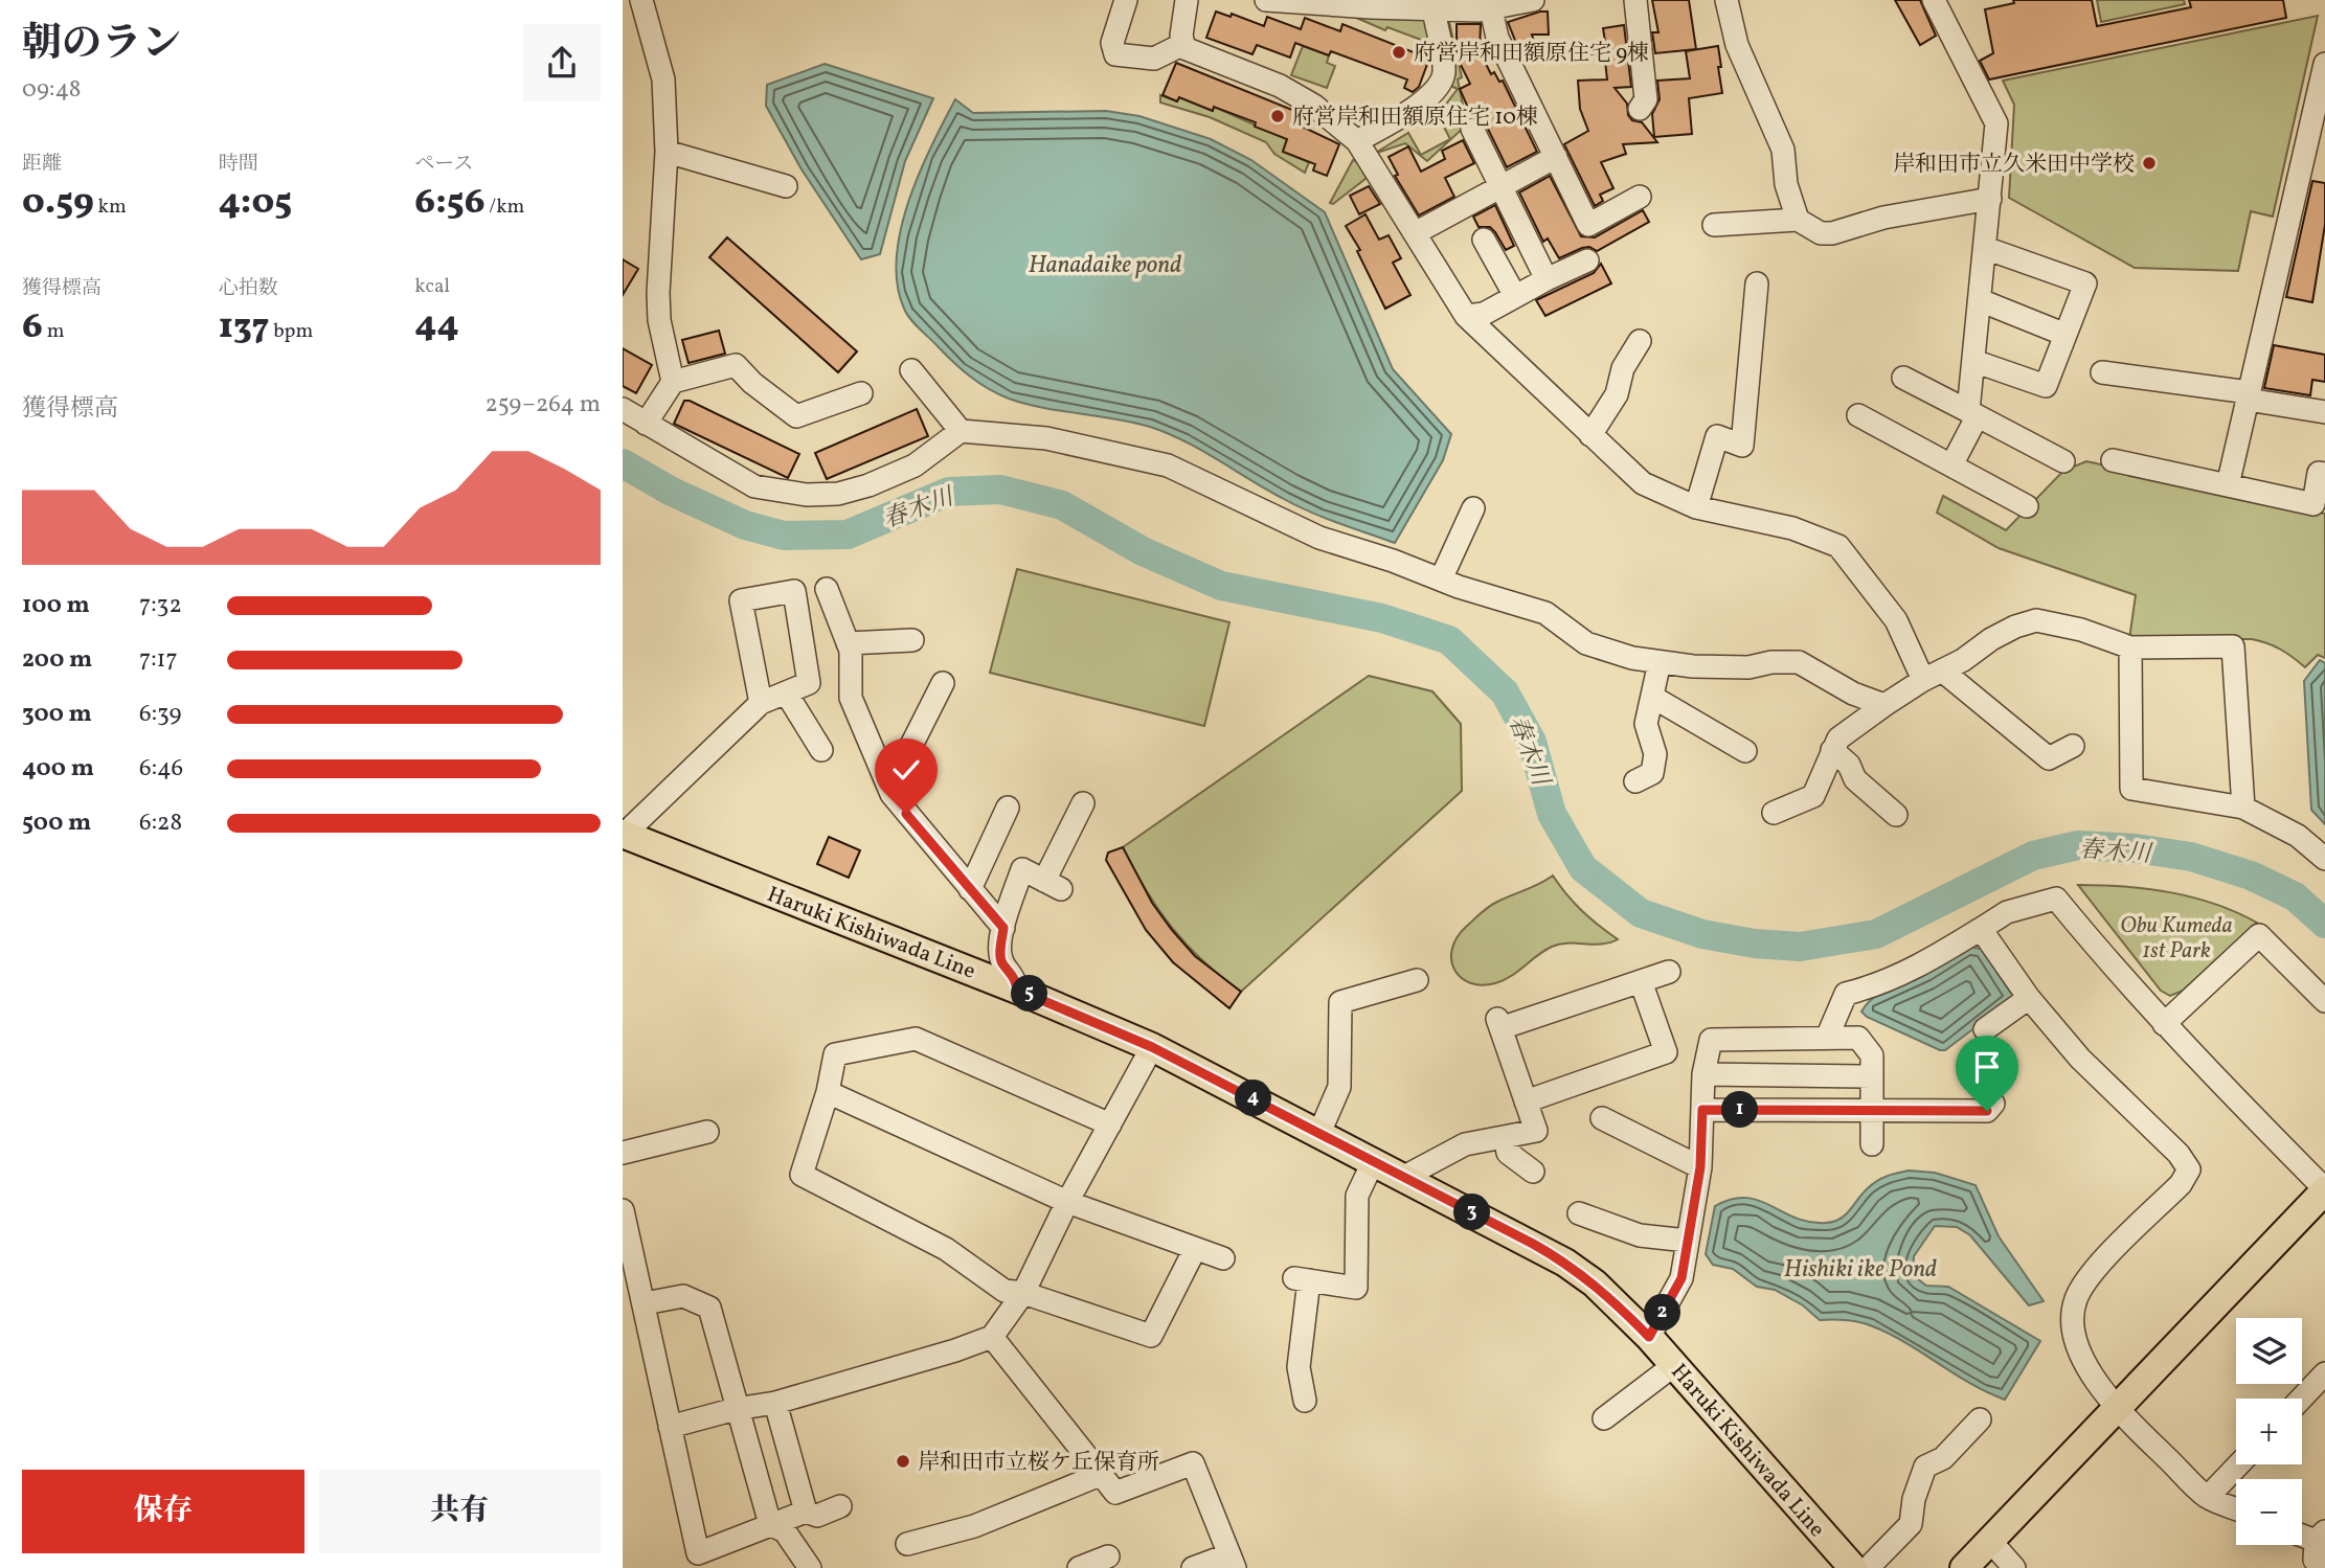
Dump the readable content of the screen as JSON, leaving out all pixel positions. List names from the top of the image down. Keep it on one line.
{"streets":{"main road":["Haruki Kishiwada Line"]},"water":["Hanadaike pond","春木川","Hishiki ike Pond"],"parks":["Obu Kumeda 1st Park"],"places":["府営岸和田額原住宅 9棟","府営岸和田額原住宅 10棟","岸和田市立久米田中学校","岸和田市立桜ケ丘保育所"],"page":{"heading":["朝のラン","09:48"],"stats":[["距離","0.59 km"],["時間","4:05"],["ペース","6:56 /km"],["獲得標高","6 m"],["心拍数","137 bpm"],["kcal","44"]],"chart":["獲得標高","259–264 m"],"list":[{"name":"100 m","note":"7:32"},{"name":"200 m","note":"7:17"},{"name":"300 m","note":"6:39"},{"name":"400 m","note":"6:46"},{"name":"500 m","note":"6:28"}],"pins":["5","4","1","3","2"],"map_buttons":["+","−"],"buttons":["保存","共有"]}}
